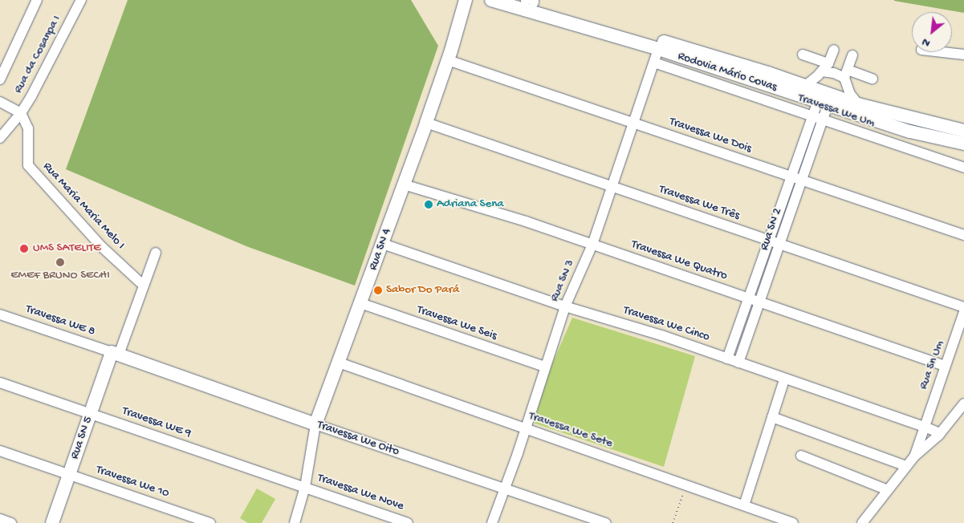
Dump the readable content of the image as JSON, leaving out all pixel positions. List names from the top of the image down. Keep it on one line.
{"streets":{"main road":["Rodovia Mário Covas","Rua SN 4","Rua SN 5","Travessa We Oito"],"street":["Rua da Cosanpa I","Travessa We Um","Travessa We Dois","Travessa We Três","Rua Maria Maria Melo I","Rua SN 2","Travessa We Quatro","Rua SN 3","Travessa WE 8","Travessa We Seis","Travessa We Cinco","Rua Sn Um","Travessa WE 9","Travessa We Sete","Travessa We 10","Travessa We Nove"]},"crossings":[["Rua da Cosanpa I","Rua Maria Maria Melo I"],["Rodovia Mário Covas","Rua SN 2"],["Rodovia Mário Covas","Rua SN 3"],["Travessa We Um","Rua SN 2"],["Travessa We Um","Rua SN 3"],["Travessa We Dois","Rua SN 2"],["Travessa We Dois","Rua SN 4"],["Travessa We Dois","Rua SN 3"],["Travessa We Três","Rua SN 2"],["Travessa We Três","Rua SN 4"],["Travessa We Três","Rua SN 3"],["Rua SN 2","Travessa We Quatro"],["Rua SN 2","Travessa We Cinco"],["Rua SN 4","Travessa We Quatro"],["Rua SN 4","Travessa We Seis"],["Rua SN 4","Travessa We Cinco"],["Rua SN 4","Travessa WE 9"],["Rua SN 4","Travessa We Sete"],["Rua SN 4","Travessa We Oito"],["Rua SN 4","Travessa We Nove"],["Travessa We Quatro","Rua SN 3"],["Travessa We Quatro","Rua Sn Um"],["Rua SN 3","Travessa We Seis"],["Rua SN 3","Travessa We Cinco"],["Rua SN 3","Travessa We Sete"],["Rua SN 3","Travessa We Oito"],["Travessa WE 8","Rua SN 5"],["Travessa WE 8","Travessa We Oito"],["Travessa We Cinco","Rua Sn Um"],["Travessa WE 9","Rua SN 5"],["Travessa WE 9","Travessa We Nove"],["Rua SN 5","Travessa We Oito"],["Rua SN 5","Travessa We 10"]],"places":["Adriana Sena","UMS SATELITE","EMEF BRUNO SECHI","Sabor Do Pará"],"north":"bottom left"}
